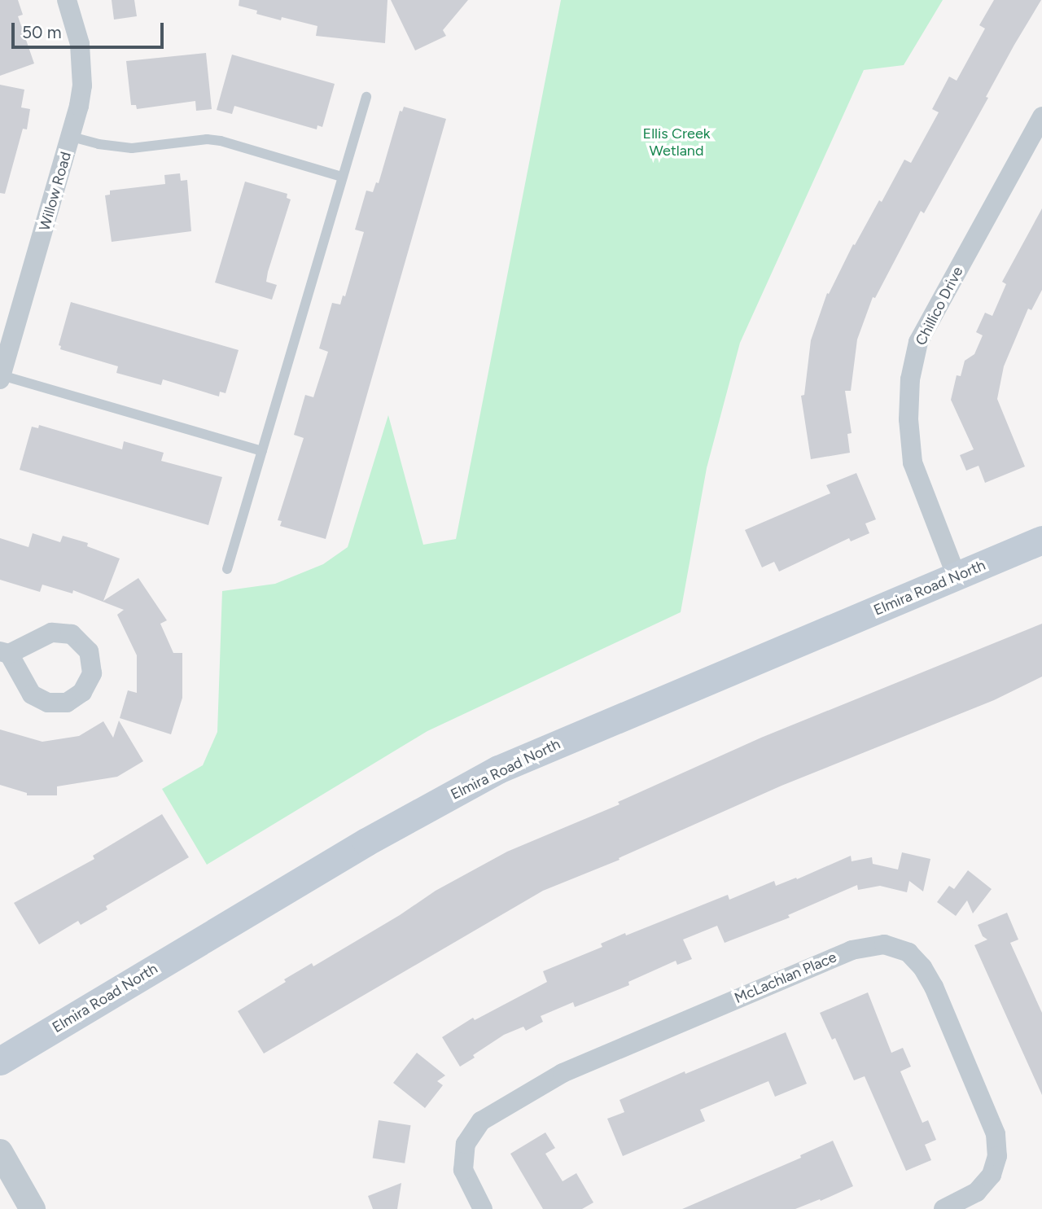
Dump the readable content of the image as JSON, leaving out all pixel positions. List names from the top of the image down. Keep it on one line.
{"streets":{"main road":["Elmira Road North"],"street":["Willow Road","Chillico Drive","McLachlan Place"]},"crossings":[["Chillico Drive","Elmira Road North"]],"parks":["Ellis Creek Wetland"],"scale_bar":"50 m"}
